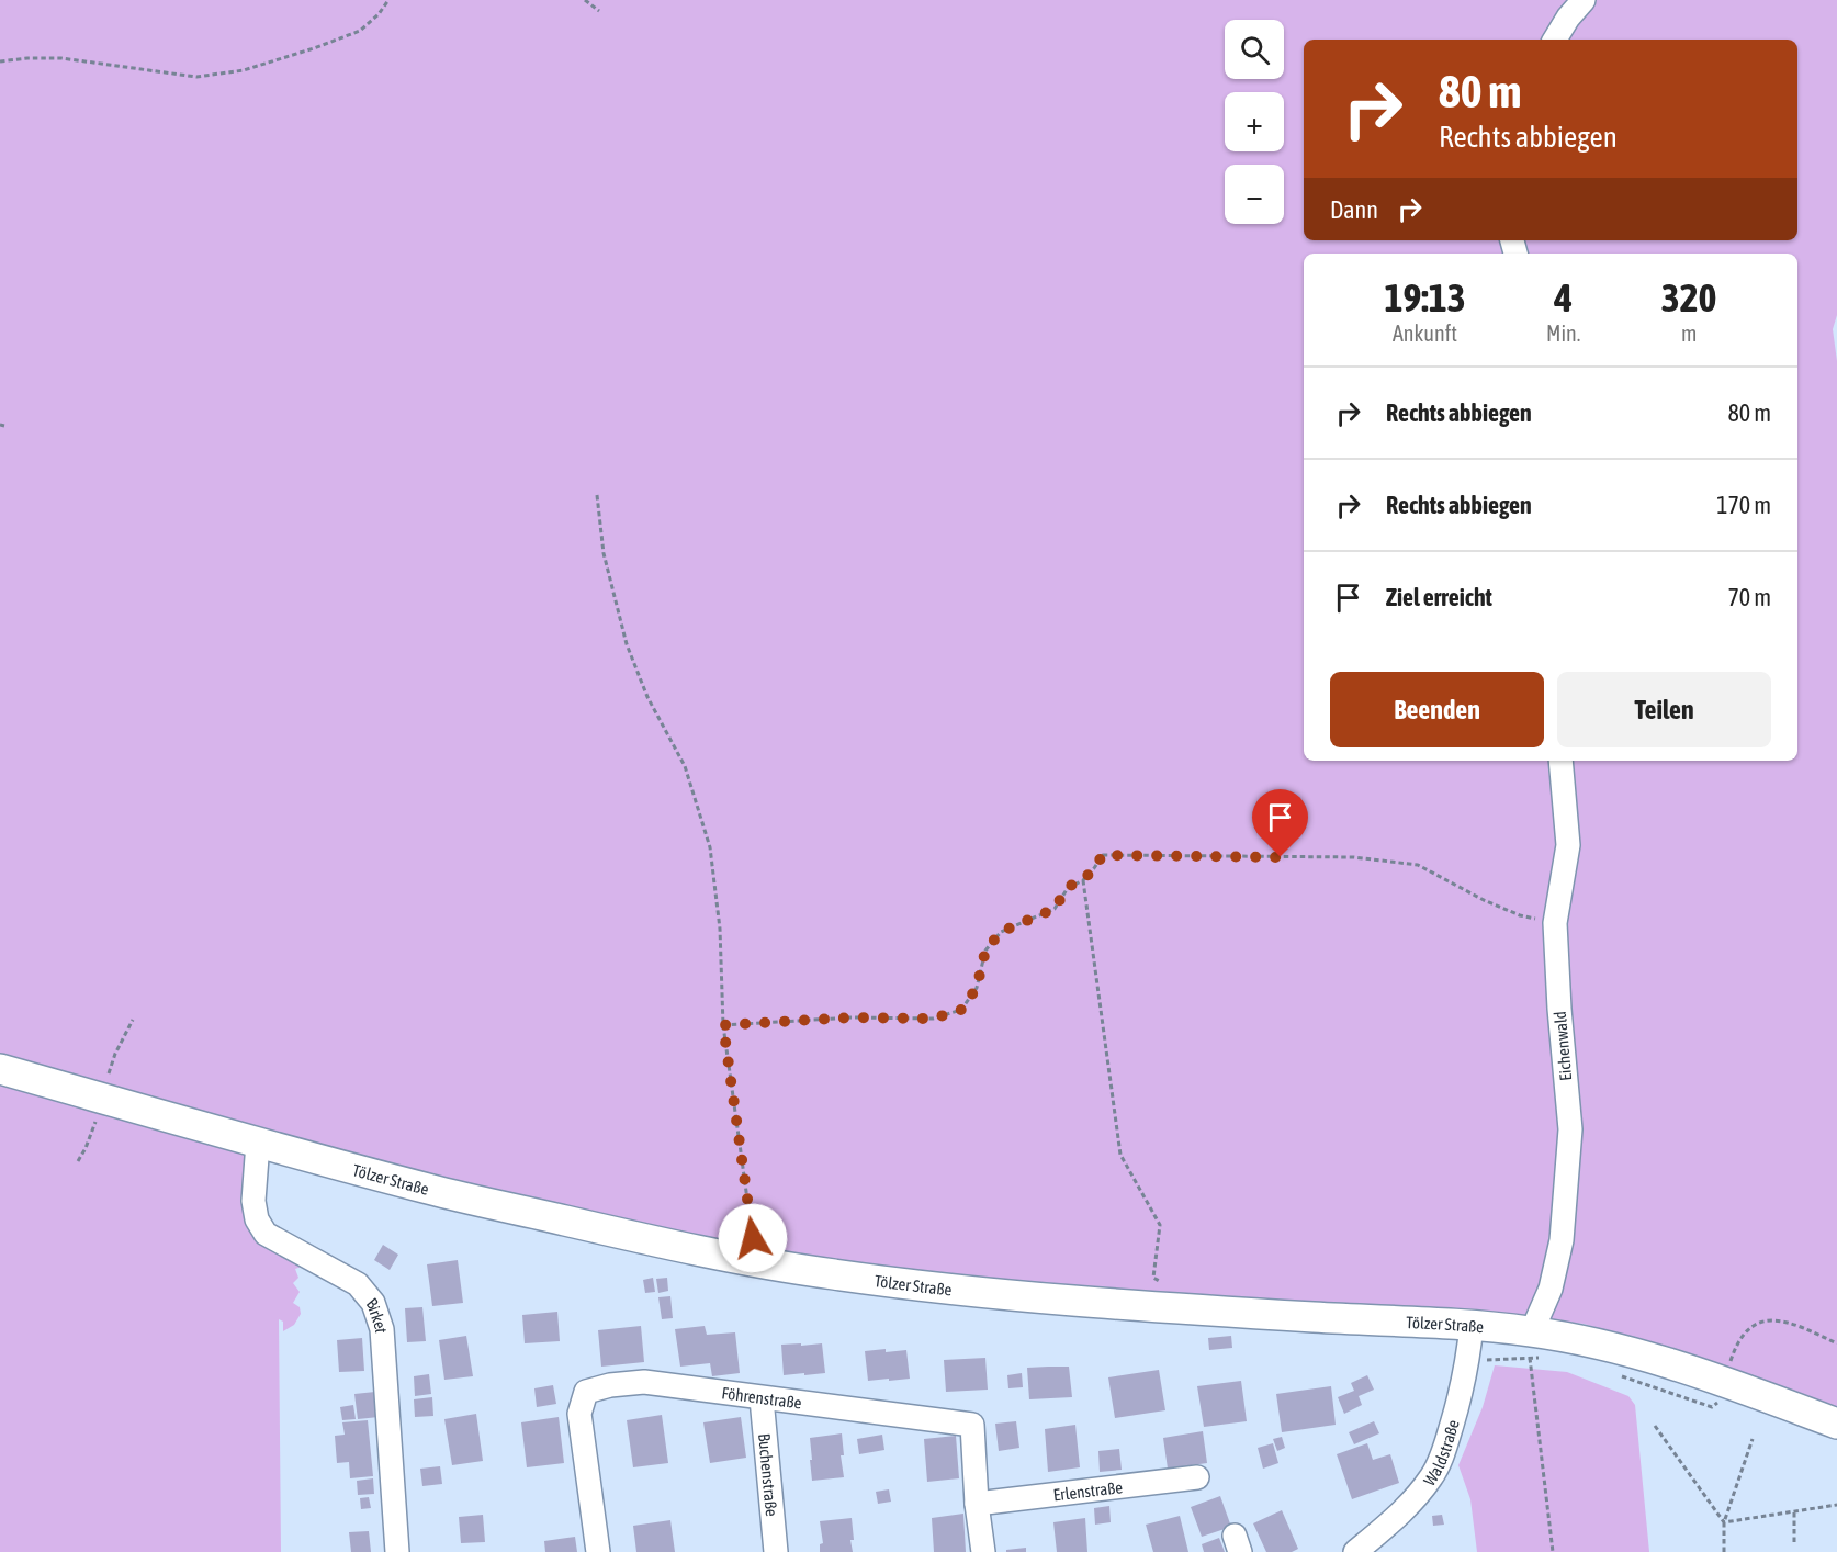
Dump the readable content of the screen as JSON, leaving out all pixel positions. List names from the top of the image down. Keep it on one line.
{"streets":{"main road":["Tölzer Straße"],"street":["Eichenwald","Birket","Föhrenstraße","Waldstraße","Buchenstraße","Erlenstraße"]},"crossings":[["Eichenwald","Tölzer Straße"],["Tölzer Straße","Birket"],["Tölzer Straße","Waldstraße"],["Föhrenstraße","Buchenstraße"],["Föhrenstraße","Erlenstraße"]],"page":{"map_buttons":["+","−"],"turn":["80 m","Rechts abbiegen"],"then":"Dann","eta":["19:13","Ankunft","4","Min.","320","m"],"list":[{"name":"Rechts abbiegen","value":"80 m"},{"name":"Rechts abbiegen","value":"170 m"},{"name":"Ziel erreicht","value":"70 m"}],"buttons":["Beenden","Teilen"]}}
